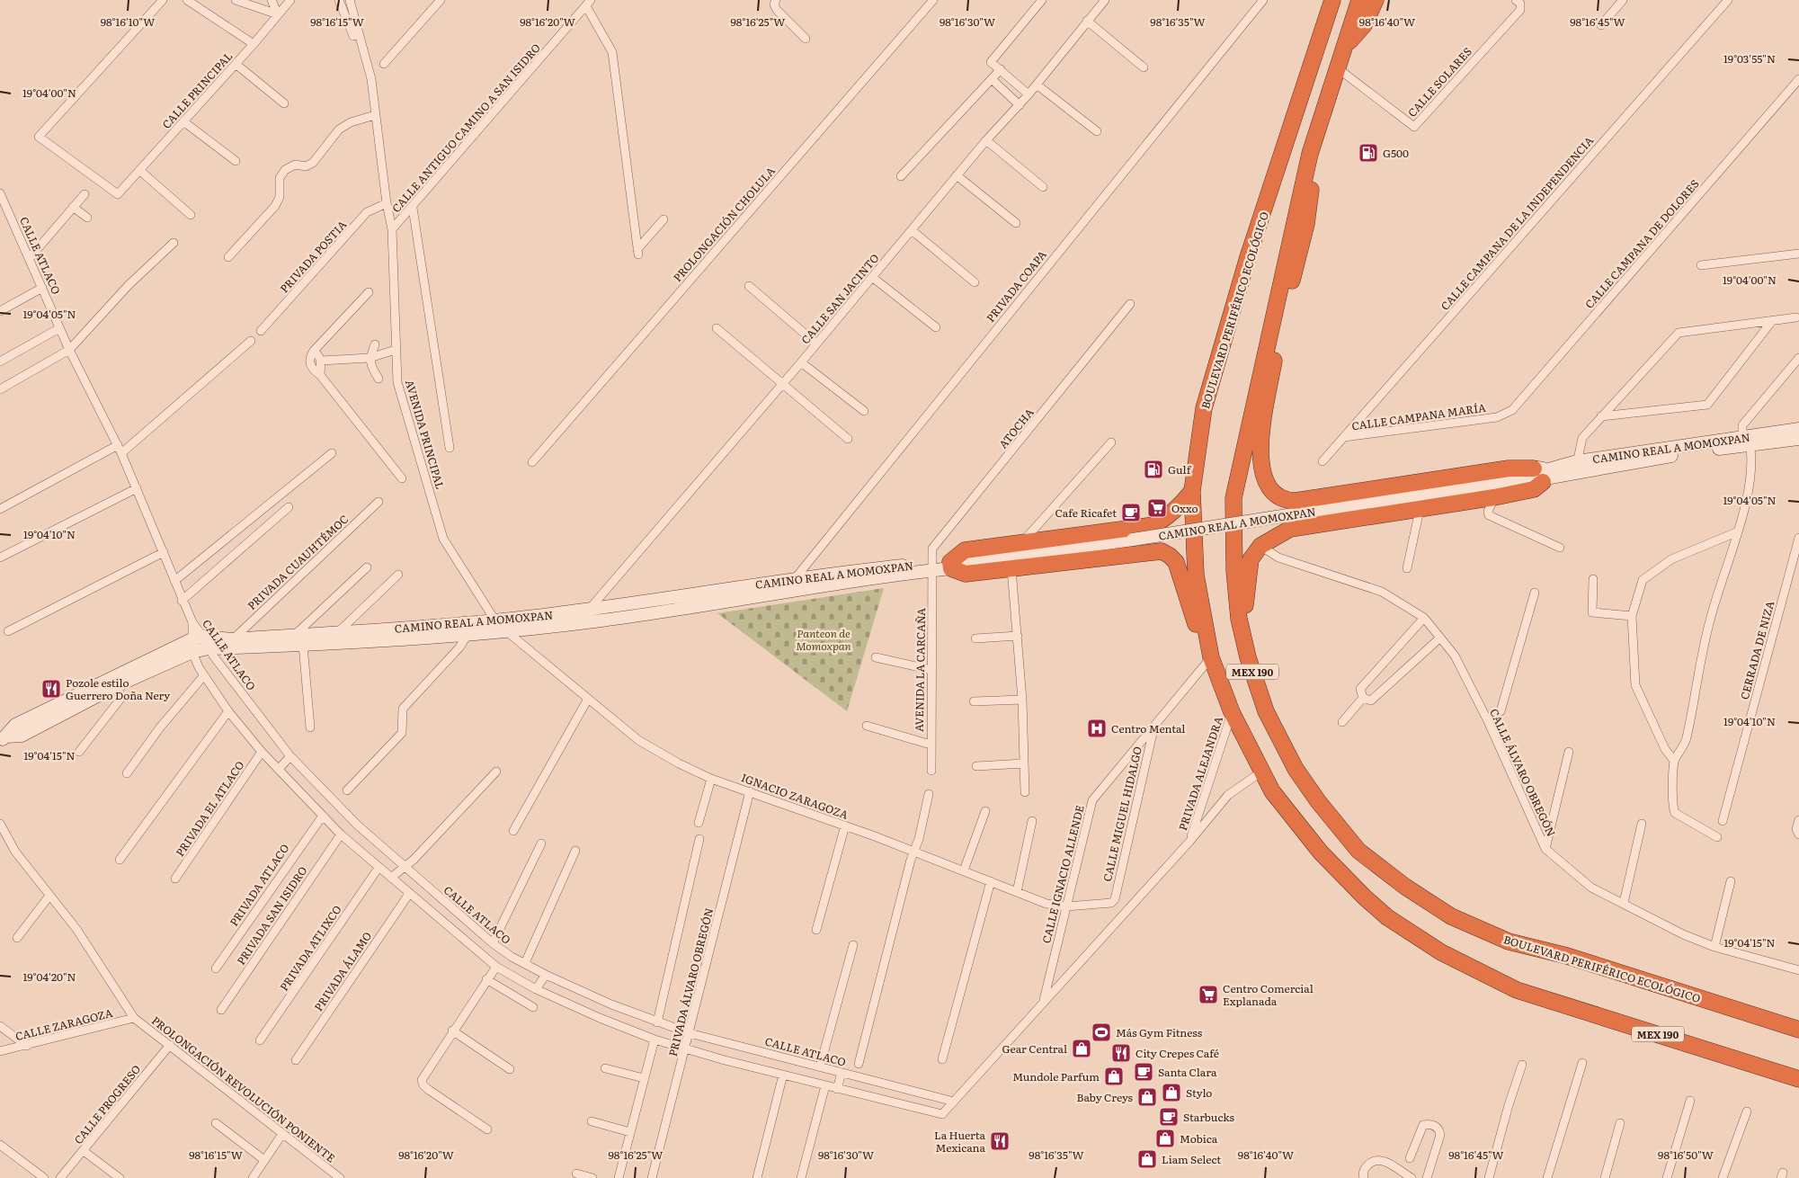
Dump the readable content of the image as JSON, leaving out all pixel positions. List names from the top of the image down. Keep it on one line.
{"streets":{"highway":["BOULEVARD PERIFÉRICO ECOLÓGICO","MEX 190"],"street":["CALLE SOLARES","CALLE PRINCIPAL","CALLE ANTIGUO CAMINO A SAN ISIDRO","CALLE CAMPANA DE LA INDEPENDENCIA","PROLONGACIÓN CHOLULA","CALLE CAMPANA DE DOLORES","CALLE ATLACO","PRIVADA POSTIA","PRIVADA COAPA","CALLE SAN JACINTO","CALLE CAMPANA MARÍA","ATOCHA","AVENIDA PRINCIPAL","CAMINO REAL A MOMOXPAN","PRIVADA CUAUHTÉMOC","CERRADA DE NIZA","AVENIDA LA CARCAÑA","CALLE ÁLVARO OBREGÓN","PRIVADA ALEJANDRA","IGNACIO ZARAGOZA","PRIVADA EL ATLACO","CALLE MIGUEL HIDALGO","CALLE IGNACIO ALLENDE","PRIVADA ATLACO","PRIVADA SAN ISIDRO","PRIVADA ATLIXCO","PRIVADA ÁLAMO","PRIVADA ÁLVARO OBREGÓN","CALLE ZARAGOZA","PROLONGACIÓN REVOLUCIÓN PONIENTE","CALLE PROGRESO"]},"crossings":[["CALLE SOLARES","BOULEVARD PERIFÉRICO ECOLÓGICO"],["CALLE ANTIGUO CAMINO A SAN ISIDRO","AVENIDA PRINCIPAL"],["CALLE CAMPANA DE LA INDEPENDENCIA","CALLE CAMPANA MARÍA"],["CALLE CAMPANA DE DOLORES","CALLE CAMPANA MARÍA"],["CALLE ATLACO","CAMINO REAL A MOMOXPAN"],["CALLE ATLACO","PRIVADA EL ATLACO"],["CALLE ATLACO","PRIVADA ATLACO"],["CALLE ATLACO","PRIVADA SAN ISIDRO"],["CALLE ATLACO","PRIVADA ATLIXCO"],["CALLE ATLACO","PRIVADA ÁLAMO"],["CALLE ATLACO","PRIVADA ÁLVARO OBREGÓN"],["PRIVADA POSTIA","AVENIDA PRINCIPAL"],["PRIVADA COAPA","CAMINO REAL A MOMOXPAN"],["CALLE SAN JACINTO","CAMINO REAL A MOMOXPAN"],["BOULEVARD PERIFÉRICO ECOLÓGICO","PRIVADA ALEJANDRA"],["BOULEVARD PERIFÉRICO ECOLÓGICO","CALLE IGNACIO ALLENDE"],["ATOCHA","CAMINO REAL A MOMOXPAN"],["ATOCHA","AVENIDA LA CARCAÑA"],["AVENIDA PRINCIPAL","CAMINO REAL A MOMOXPAN"],["AVENIDA PRINCIPAL","IGNACIO ZARAGOZA"],["CAMINO REAL A MOMOXPAN","PRIVADA CUAUHTÉMOC"],["CAMINO REAL A MOMOXPAN","AVENIDA LA CARCAÑA"],["CAMINO REAL A MOMOXPAN","IGNACIO ZARAGOZA"],["IGNACIO ZARAGOZA","CALLE MIGUEL HIDALGO"],["IGNACIO ZARAGOZA","CALLE IGNACIO ALLENDE"],["IGNACIO ZARAGOZA","PRIVADA ÁLVARO OBREGÓN"],["CALLE MIGUEL HIDALGO","CALLE IGNACIO ALLENDE"],["CALLE ZARAGOZA","PROLONGACIÓN REVOLUCIÓN PONIENTE"],["PROLONGACIÓN REVOLUCIÓN PONIENTE","CALLE PROGRESO"]],"parks":["Panteon de Momoxpan"],"places":{"fuel station":["G500","Gulf"],"supermarket":["Oxxo","Centro Comercial Explanada"],"cafe":["Cafe Ricafet","Santa Clara","Starbucks"],"restaurant":["Pozole estilo Guerrero Doña Nery","City Crepes Café","La Huerta Mexicana"],"hospital":["Centro Mental"],"sports":["Más Gym Fitness"],"shop":["Gear Central","Mundole Parfum","Stylo","Baby Creys","Mobica","Liam Select"]},"coordinates":["98°16'10\"W","98°16'15\"W","98°16'20\"W","98°16'25\"W","98°16'30\"W","98°16'35\"W","98°16'40\"W","98°16'45\"W","19°03'55\"N","19°04'00\"N","19°04'05\"N","19°04'10\"N","19°04'15\"N","19°04'20\"N","98°16'50\"W"]}
